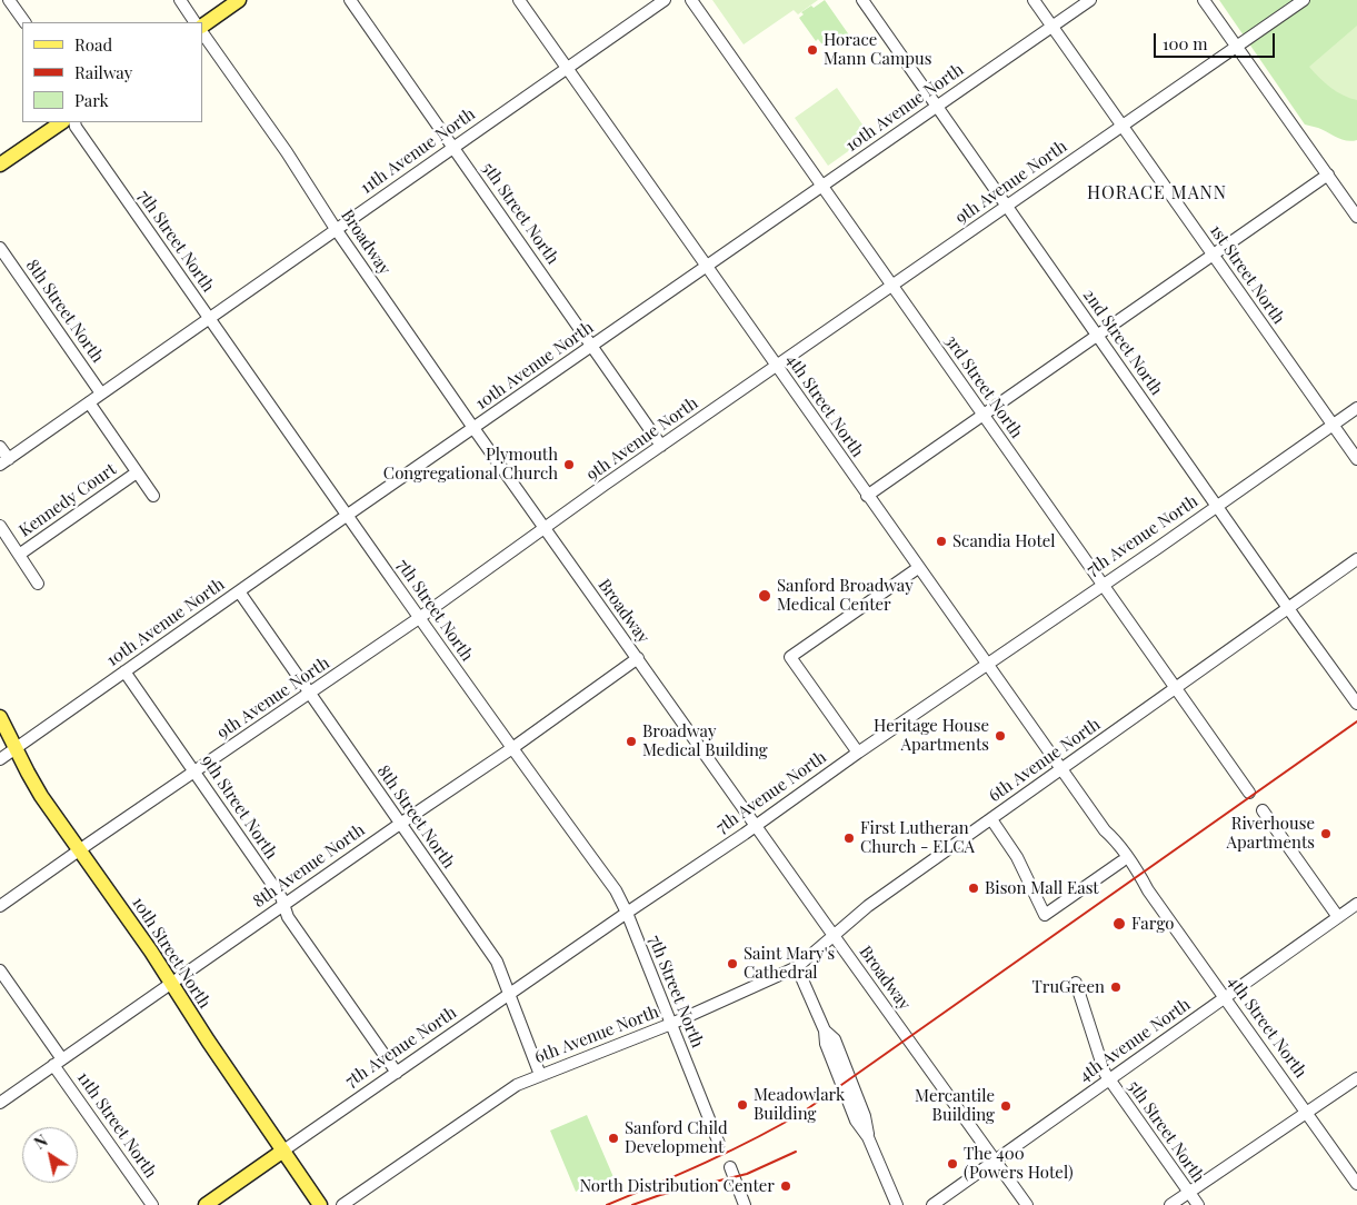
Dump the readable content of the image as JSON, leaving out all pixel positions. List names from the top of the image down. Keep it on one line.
{"streets":{"main road":["7th Avenue North","10th Street North"],"street":["10th Avenue North","11th Avenue North","9th Avenue North","5th Street North","7th Street North","Broadway","1st Street North","8th Street North","2nd Street North","3rd Street North","4th Street North","Kennedy Court","6th Avenue North","9th Street North","8th Avenue North","4th Avenue North","11th Street North"]},"crossings":[["10th Avenue North","5th Street North"],["10th Avenue North","7th Street North"],["10th Avenue North","Broadway"],["10th Avenue North","1st Street North"],["10th Avenue North","8th Street North"],["10th Avenue North","2nd Street North"],["10th Avenue North","3rd Street North"],["10th Avenue North","4th Street North"],["10th Avenue North","9th Street North"],["10th Avenue North","10th Street North"],["11th Avenue North","5th Street North"],["11th Avenue North","7th Street North"],["11th Avenue North","Broadway"],["11th Avenue North","8th Street North"],["11th Avenue North","4th Street North"],["9th Avenue North","5th Street North"],["9th Avenue North","7th Street North"],["9th Avenue North","Broadway"],["9th Avenue North","1st Street North"],["9th Avenue North","8th Street North"],["9th Avenue North","2nd Street North"],["9th Avenue North","3rd Street North"],["9th Avenue North","4th Street North"],["9th Avenue North","9th Street North"],["9th Avenue North","10th Street North"],["5th Street North","4th Avenue North"],["7th Street North","7th Avenue North"],["7th Street North","6th Avenue North"],["7th Street North","8th Avenue North"],["Broadway","7th Avenue North"],["Broadway","6th Avenue North"],["Broadway","8th Avenue North"],["Broadway","4th Avenue North"],["1st Street North","7th Avenue North"],["8th Street North","7th Avenue North"],["8th Street North","6th Avenue North"],["8th Street North","8th Avenue North"],["2nd Street North","7th Avenue North"],["2nd Street North","6th Avenue North"],["3rd Street North","7th Avenue North"],["3rd Street North","6th Avenue North"],["4th Street North","7th Avenue North"],["4th Street North","6th Avenue North"],["4th Street North","4th Avenue North"],["7th Avenue North","9th Street North"],["7th Avenue North","10th Street North"],["9th Street North","8th Avenue North"],["8th Avenue North","10th Street North"],["8th Avenue North","11th Street North"]],"districts":["HORACE MANN"],"places":["Horace Mann Campus","Plymouth Congregational Church","Scandia Hotel","Sanford Broadway Medical Center","Heritage House Apartments","Broadway Medical Building","Riverhouse Apartments","First Lutheran Church - ELCA","Bison Mall East","Fargo","Saint Mary's Cathedral","TruGreen","Meadowlark Building","Mercantile Building","Sanford Child Development","The 400 (Powers Hotel)","North Distribution Center"],"legend":["Road","Railway","Park"],"scale_bar":"100 m","north":"top left"}
